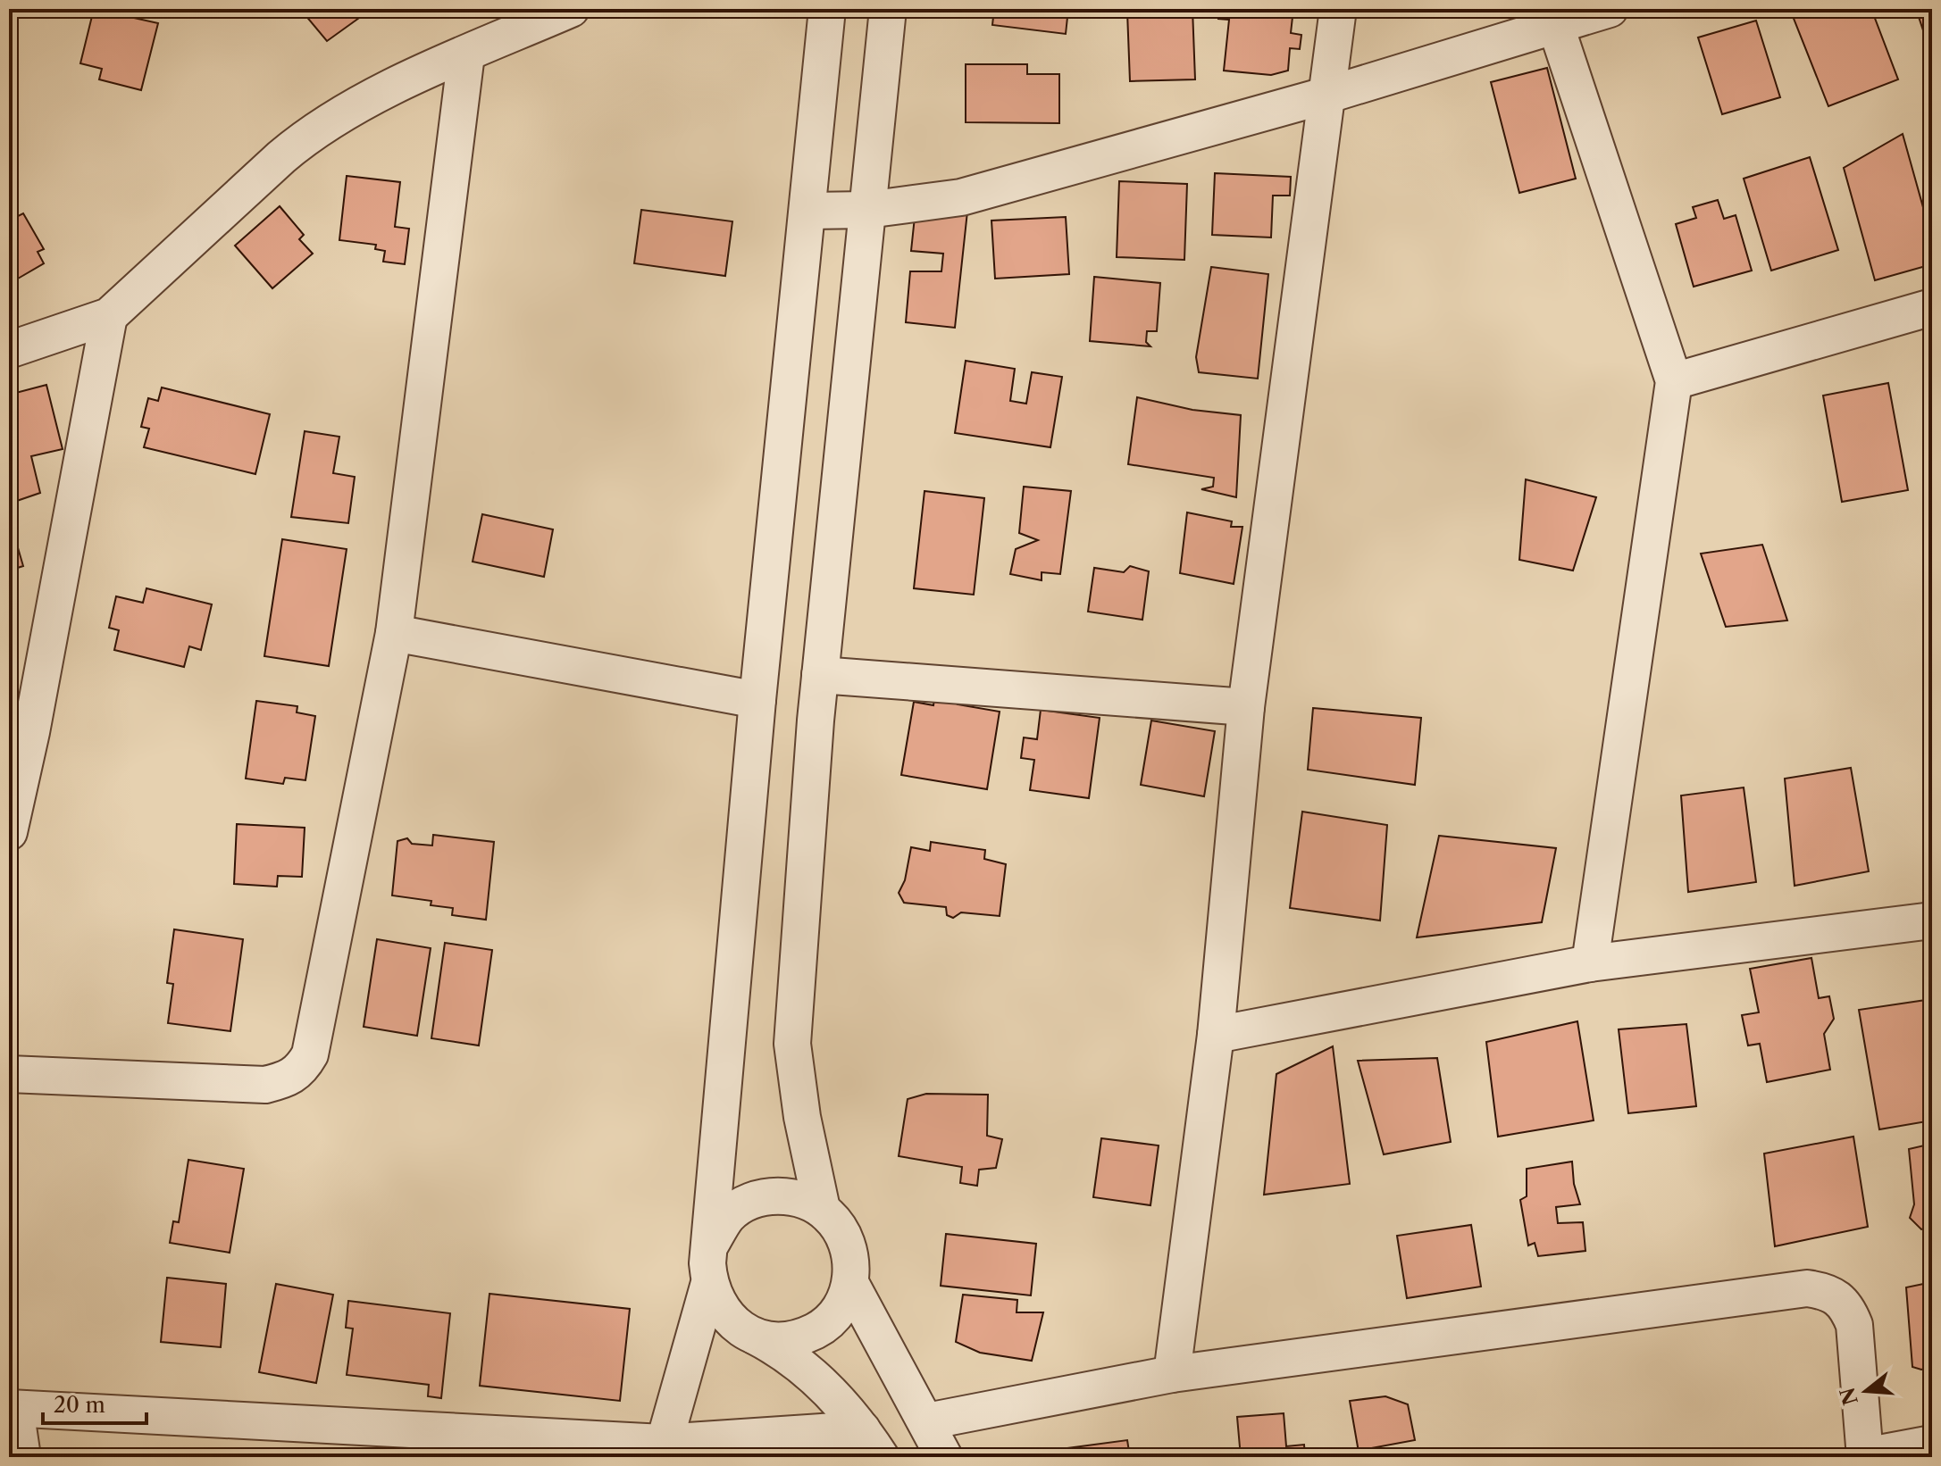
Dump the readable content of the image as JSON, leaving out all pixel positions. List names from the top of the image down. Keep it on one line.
{"scale_bar":"20 m","north":"left"}
